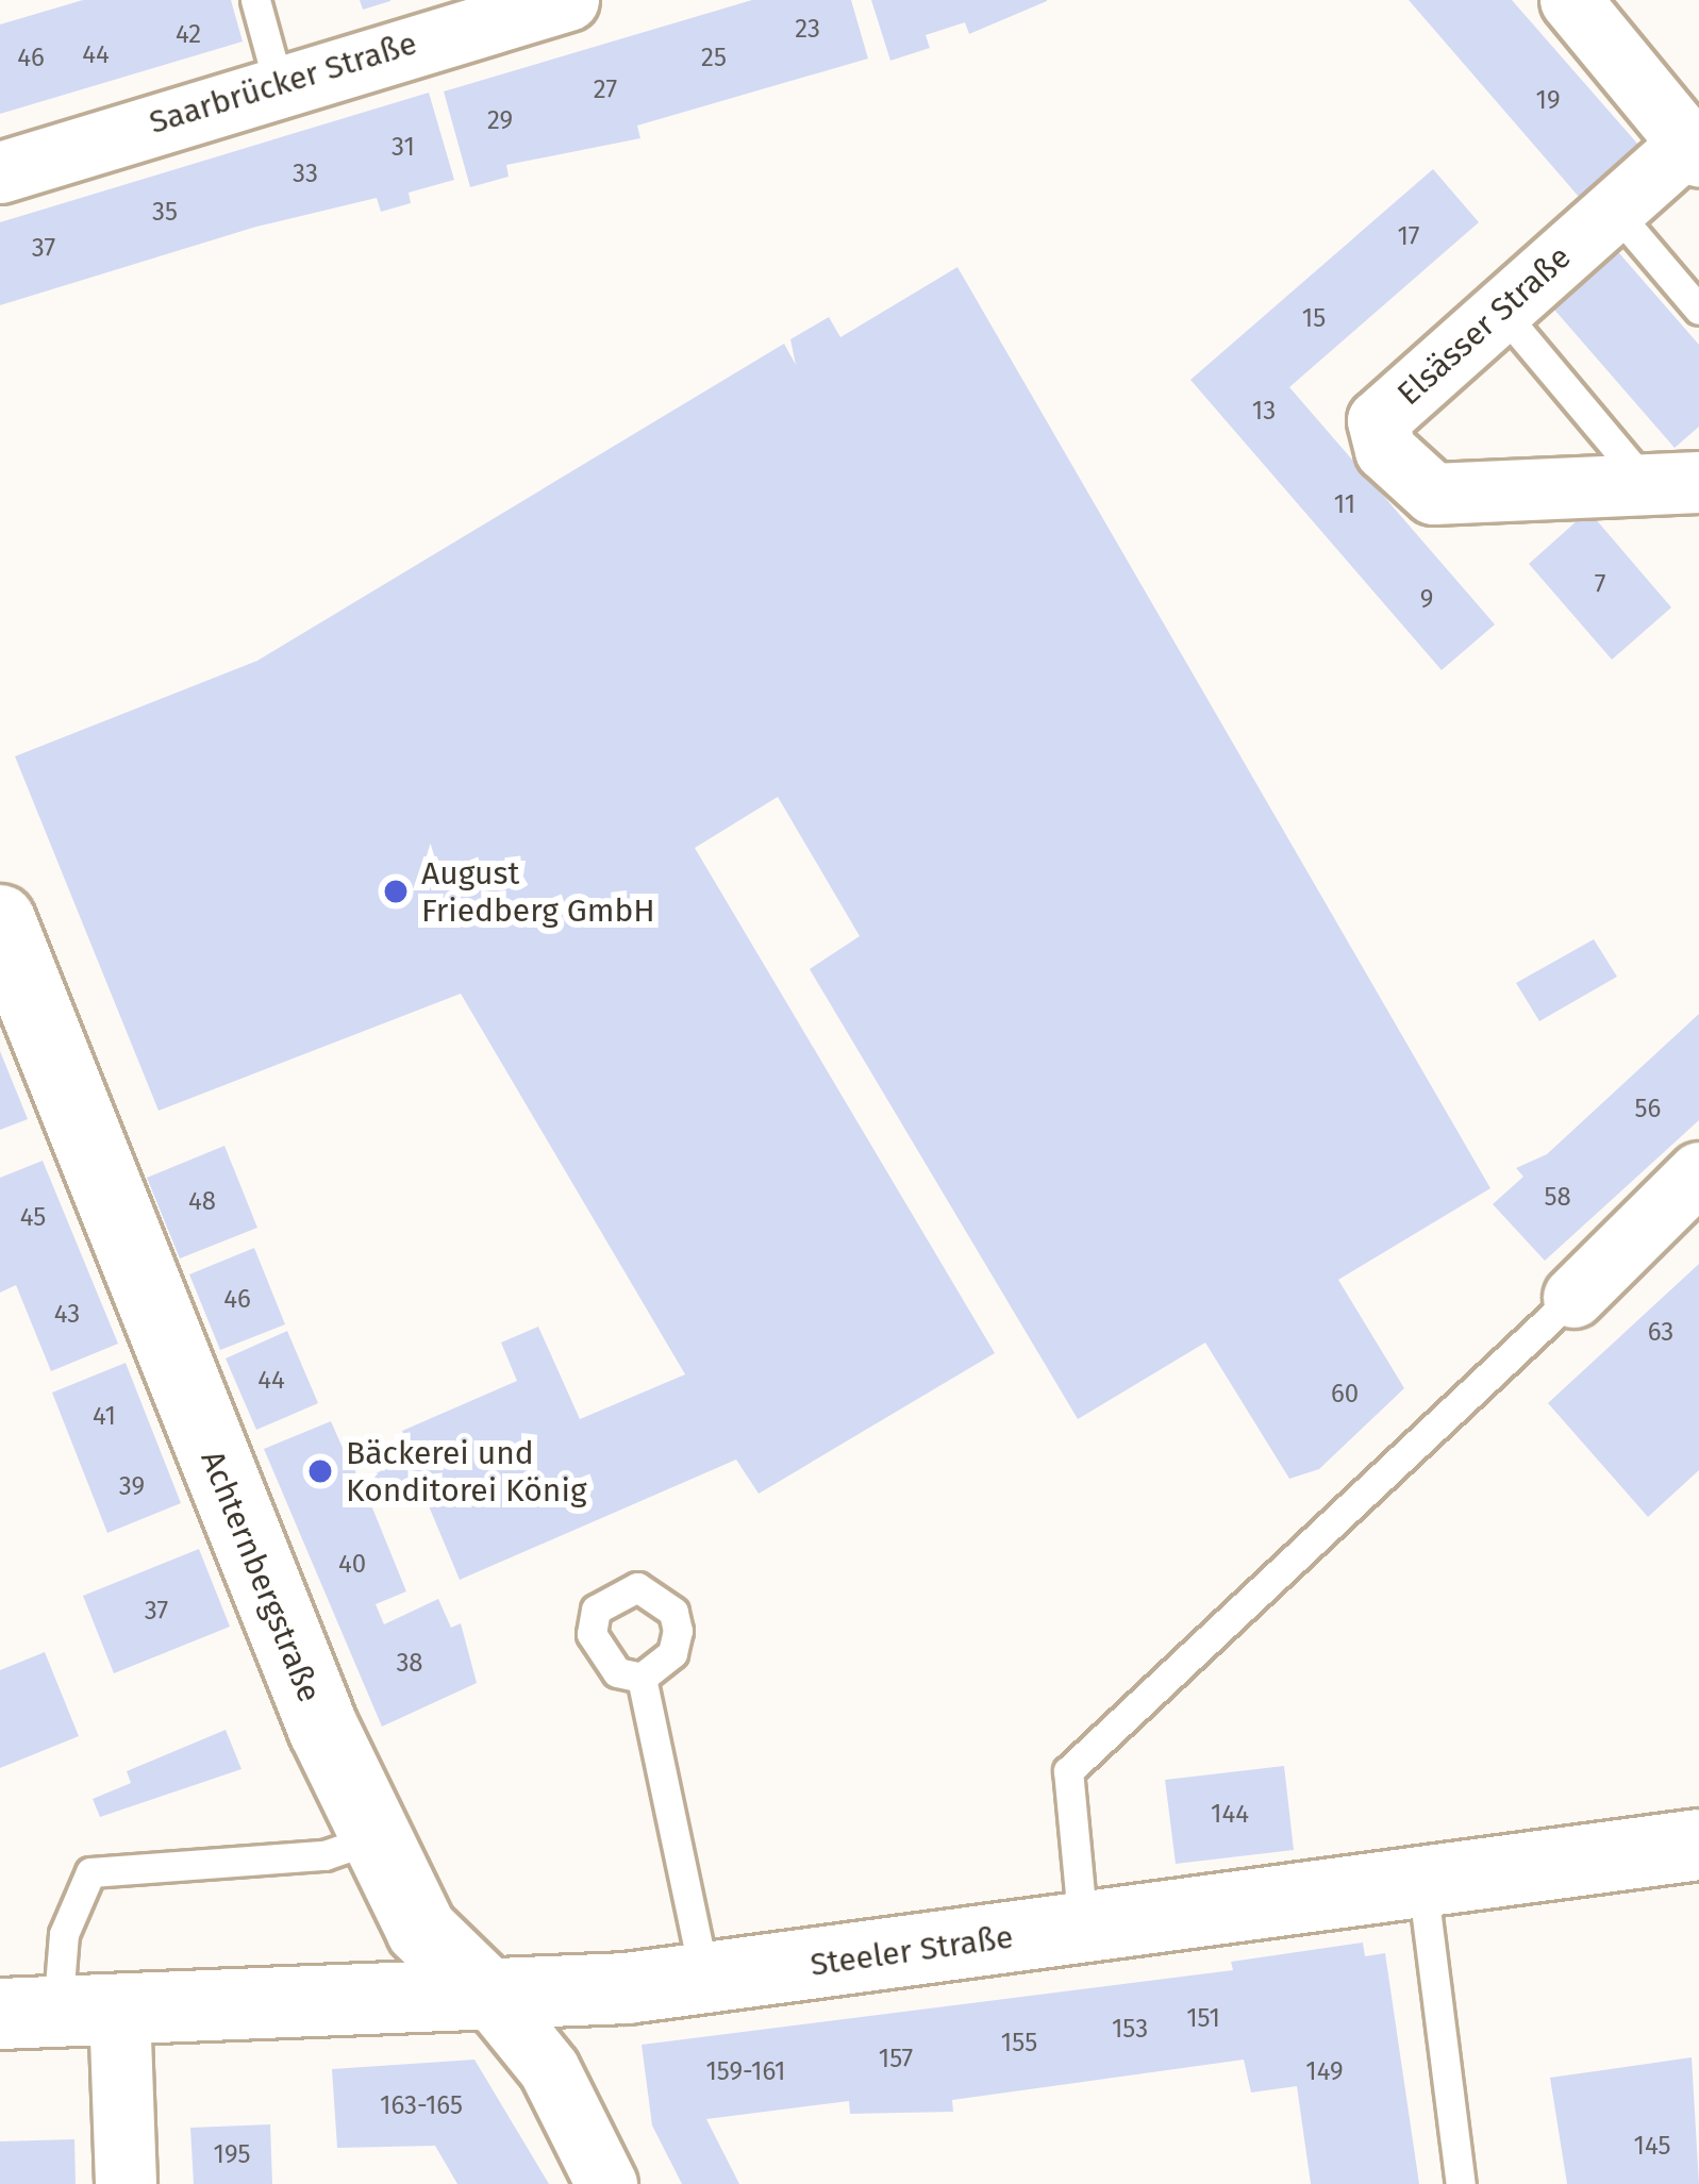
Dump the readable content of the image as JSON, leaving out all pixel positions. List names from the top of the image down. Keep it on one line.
{"streets":{"main road":["Achternbergstraße","Steeler Straße"],"street":["Saarbrücker Straße","Elsässer Straße"]},"crossings":[["Achternbergstraße","Steeler Straße"]],"places":["August Friedberg GmbH","Bäckerei und Konditorei König"],"house_numbers":["23","42","44","46","25","27","19","29","31","33","35","17","37","15","13","11","7","9","56","58","48","45","46","43","63","44","60","41","39","40","37","38","144","151","153","155","157","159-161","149","163-165","145","195"]}
